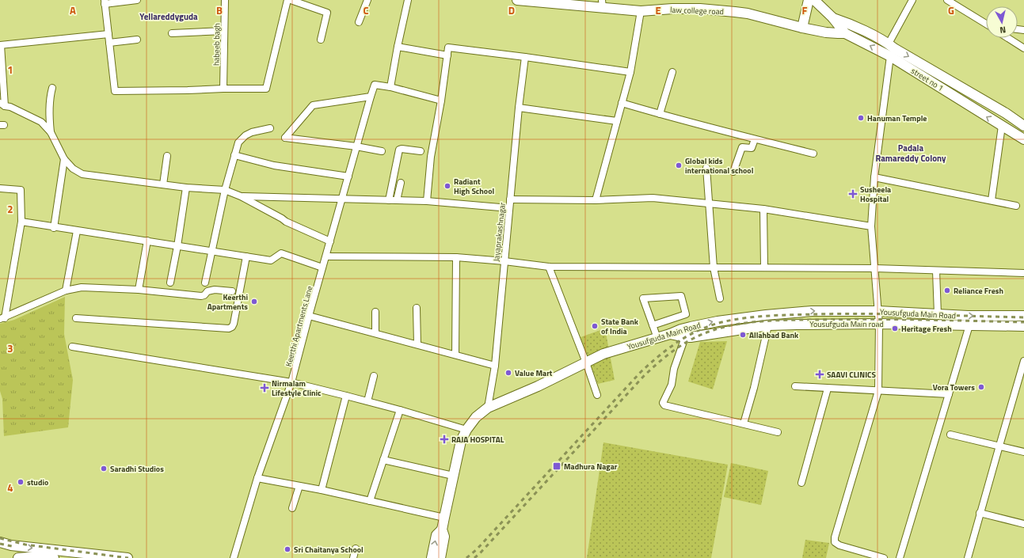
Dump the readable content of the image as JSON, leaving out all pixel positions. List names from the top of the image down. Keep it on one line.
{"streets":{"main road":["law college road","street no 1","Yousufguda Main Road","Yousufguda Main road"],"street":["habeeb bagh","Jayaprakashnagar","Keerthi Apartments Lane"]},"crossings":[["law college road","street no 1"],["Jayaprakashnagar","Yousufguda Main Road"],["Yousufguda Main Road","Yousufguda Main road"]],"one_way":["Yousufguda Main Road"],"districts":["Yellareddyguda","Padala Ramareddy Colony"],"places":{"other":["Hanuman Temple","Global kids international school","Radiant High School","Reliance Fresh","Keerthi Apartments","State Bank of India","Heritage Fresh","Allahbad Bank","Value Mart","Vora Towers","Saradhi Studios","studio","Sri Chaitanya School"],"health":["Susheela Hospital","SAAVI CLINICS","Nirmalam Lifestyle Clinic","RAJA HOSPITAL"],"transit":["Madhura Nagar"]},"north":"bottom","grid":{"columns":["A","B","C","D","E","F","G"],"rows":["1","2","3","4"]}}
